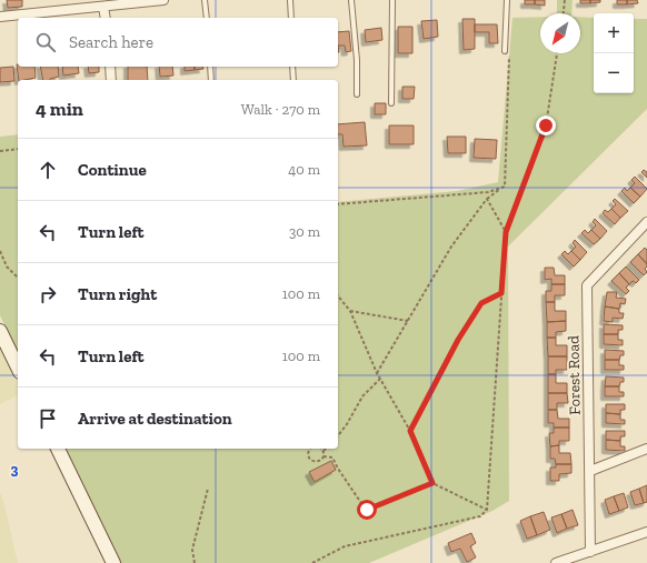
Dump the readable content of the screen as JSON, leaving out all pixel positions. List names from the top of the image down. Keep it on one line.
{"streets":{"street":["Forest Road"]},"north":"bottom left","page":{"map_buttons":["+","−"],"search":"Search here","heading":["4 min","Walk · 270 m"],"list":[["Continue","40 m"],["Turn left","30 m"],["Turn right","100 m"],["Turn left","100 m"],"Arrive at destination"]},"grid":{"rows":["3"]}}
